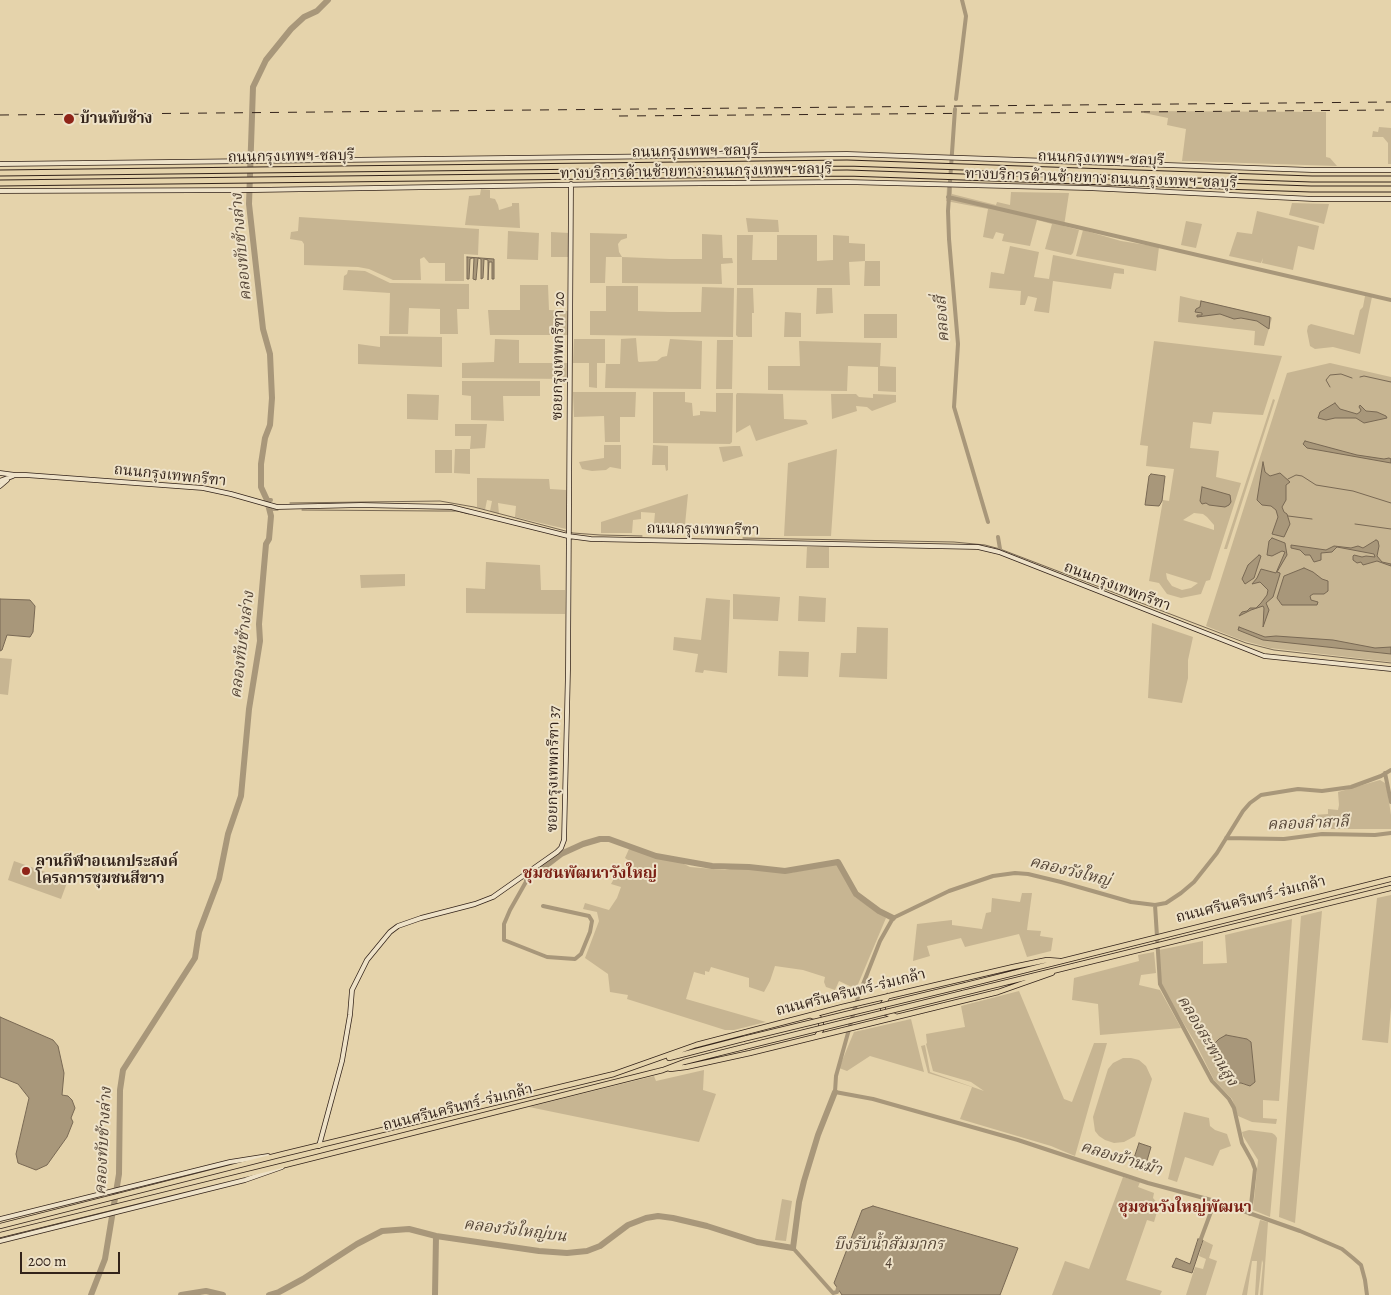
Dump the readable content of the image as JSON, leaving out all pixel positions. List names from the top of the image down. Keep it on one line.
{"streets":{"highway":["ถนนกรุงเทพฯ-ชลบุรี"],"main road":["ทางบริการด้านซ้ายทาง ถนนกรุงเทพฯ-ชลบุรี","ซอยกรุงเทพกรีฑา 20","ถนนกรุงเทพกรีฑา","ซอยกรุงเทพกรีฑา 37","ถนนศรีนครินทร์-ร่มเกล้า"]},"crossings":[["ทางบริการด้านซ้ายทาง ถนนกรุงเทพฯ-ชลบุรี","ซอยกรุงเทพกรีฑา 20"],["ซอยกรุงเทพกรีฑา 20","ถนนกรุงเทพกรีฑา"],["ซอยกรุงเทพกรีฑา 20","ซอยกรุงเทพกรีฑา 37"],["ถนนกรุงเทพกรีฑา","ซอยกรุงเทพกรีฑา 37"],["ซอยกรุงเทพกรีฑา 37","ถนนศรีนครินทร์-ร่มเกล้า"]],"districts":["ชุมชนพัฒนาวังใหญ่","ชุมชนวังใหญ่พัฒนา"],"water":["คลองทับช้างล่าง","คลองสี่","คลองลำสาลี","คลองวังใหญ่","คลองสะพานสูง","คลองบ้านม้า","คลองวังใหญ่บน","บึงรับน้ำสัมมากร 4"],"places":["บ้านทับช้าง","ลานกีฬาอเนกประสงค์ โครงการชุมชนสีขาว"],"scale_bar":"200 m"}
